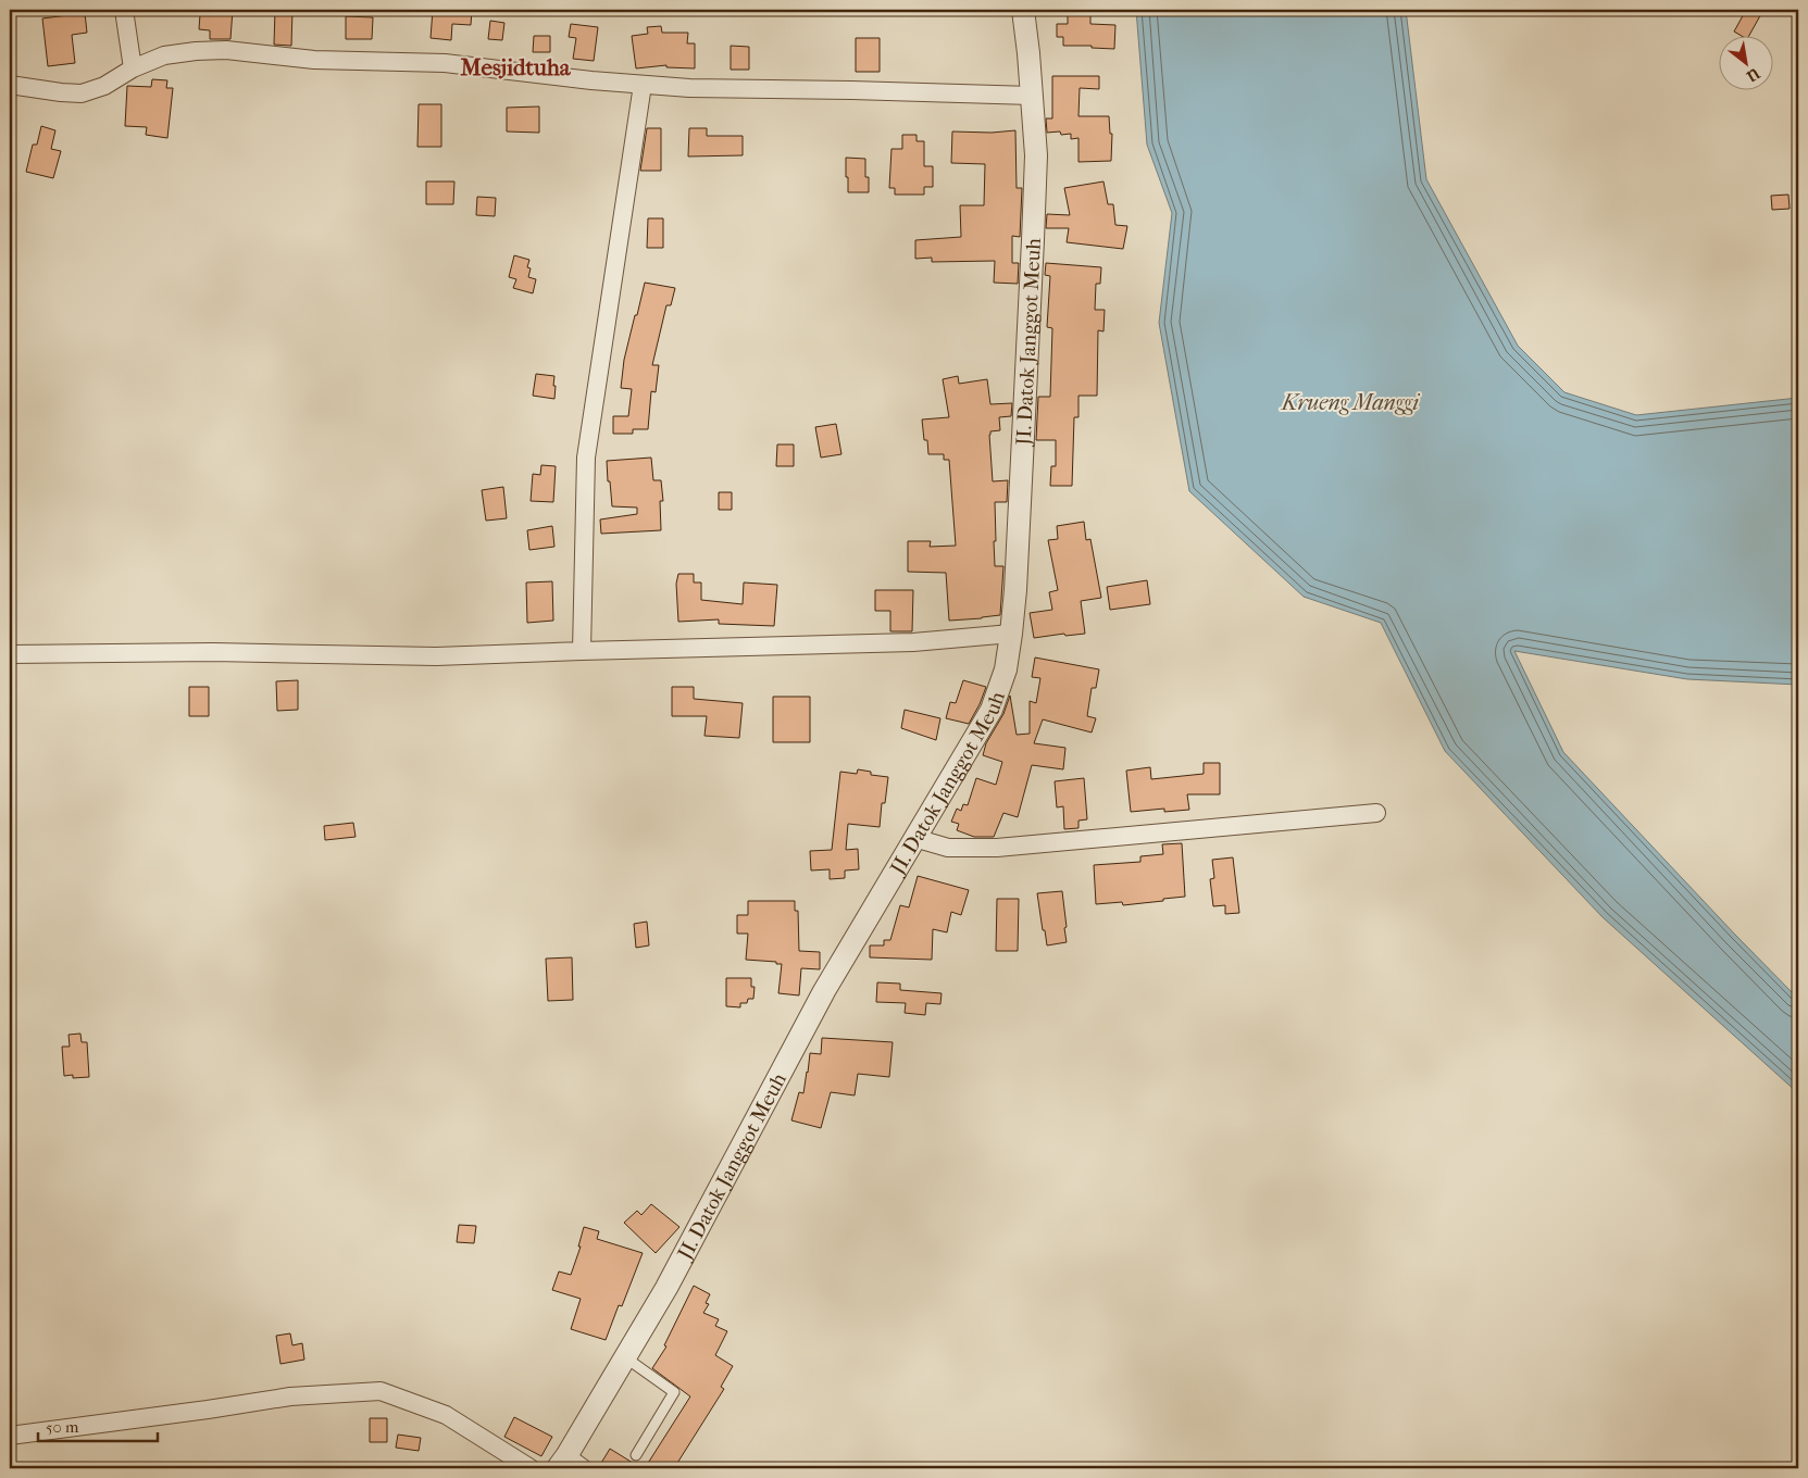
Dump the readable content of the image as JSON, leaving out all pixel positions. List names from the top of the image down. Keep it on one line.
{"streets":{"street":["JI. Datok Janggot Meuh"]},"districts":["Mesjidtuha"],"water":["Krueng Manggi"],"scale_bar":"50 m","north":"bottom right"}
